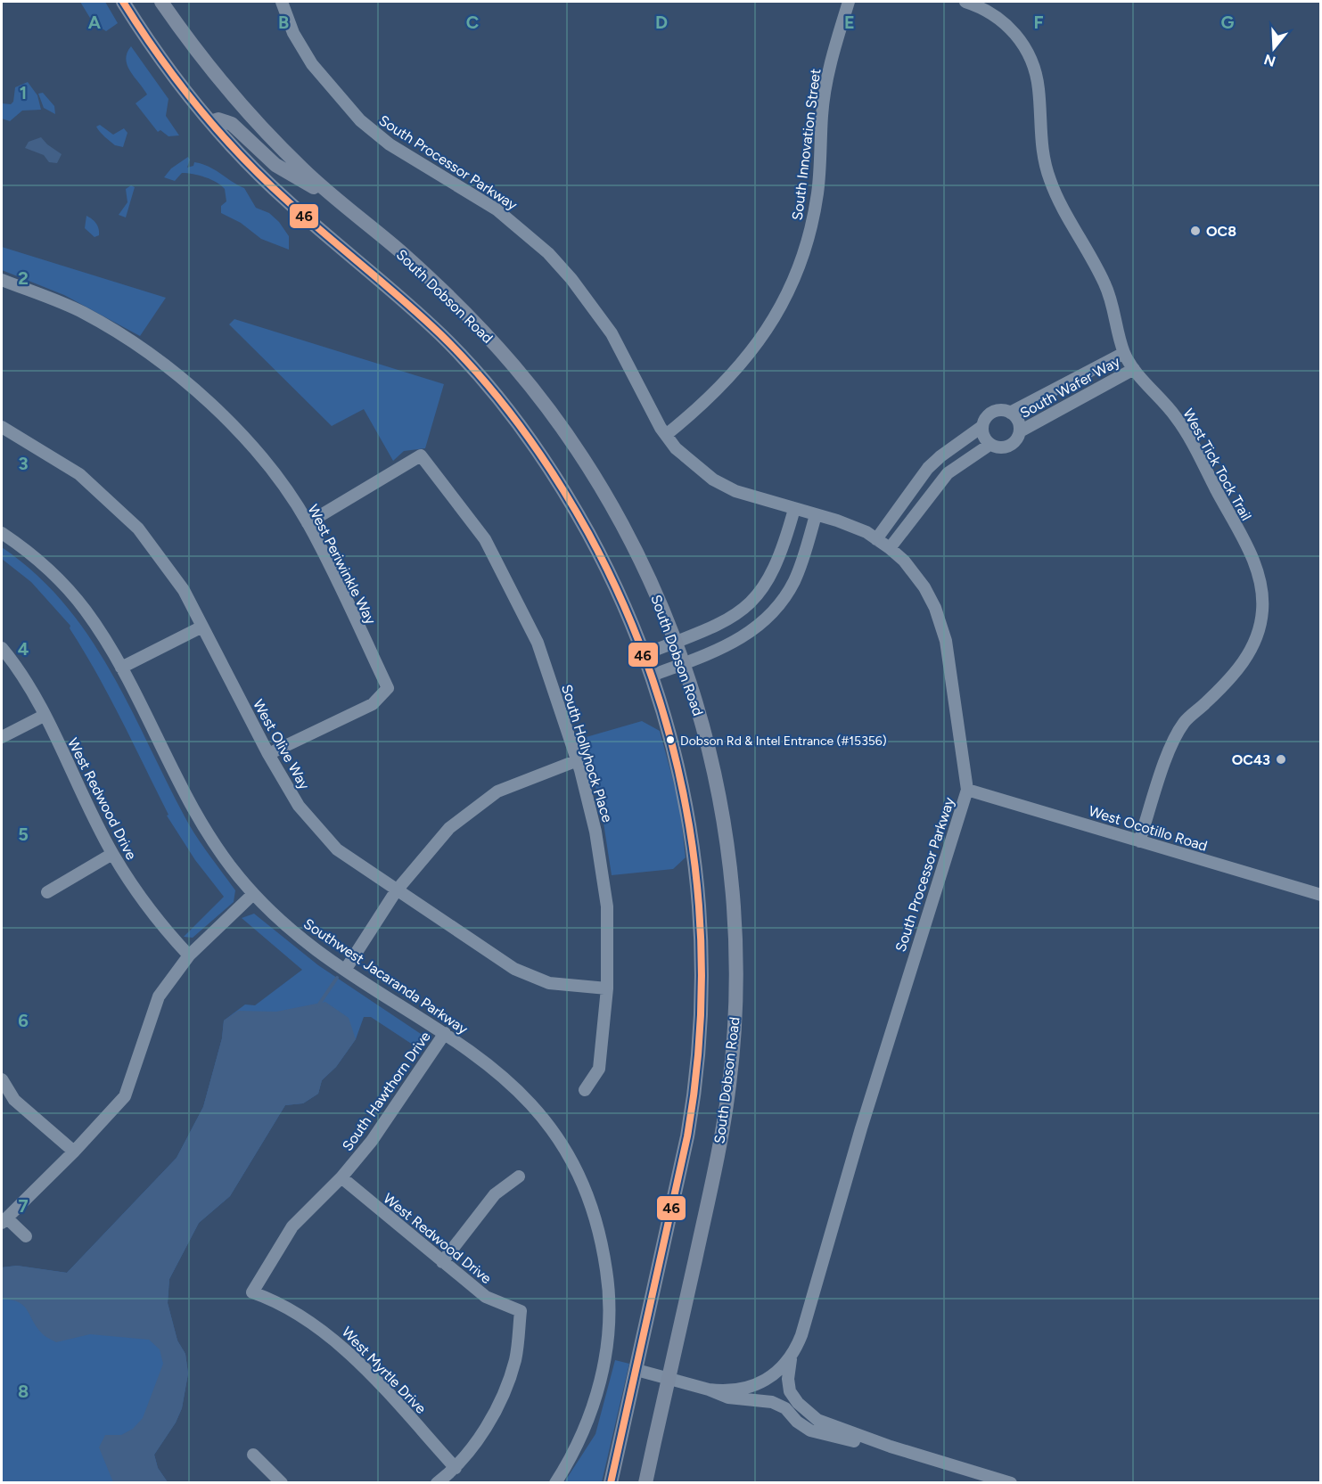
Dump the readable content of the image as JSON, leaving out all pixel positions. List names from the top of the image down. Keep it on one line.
{"streets":{"main road":["South Dobson Road"],"street":["South Innovation Street","South Processor Parkway","South Wafer Way","West Tick Tock Trail","West Periwinkle Way","West Olive Way","South Hollyhock Place","West Redwood Drive","West Ocotillo Road","Southwest Jacaranda Parkway","South Hawthorn Drive","West Myrtle Drive"]},"crossings":[["South Innovation Street","South Processor Parkway"],["South Processor Parkway","South Wafer Way"],["South Processor Parkway","West Ocotillo Road"],["South Wafer Way","West Tick Tock Trail"],["West Tick Tock Trail","West Ocotillo Road"],["West Periwinkle Way","West Olive Way"],["West Periwinkle Way","South Hollyhock Place"],["West Olive Way","South Hollyhock Place"],["West Redwood Drive","South Hawthorn Drive"],["West Redwood Drive","West Myrtle Drive"],["Southwest Jacaranda Parkway","South Hawthorn Drive"],["South Hawthorn Drive","West Myrtle Drive"]],"places":["OC8","Dobson Rd & Intel Entrance (#15356)","OC43"],"lines":["transit line 46"],"north":"bottom","grid":{"columns":["A","B","C","D","E","F","G"],"rows":["1","2","3","4","5","6","7","8"]}}
